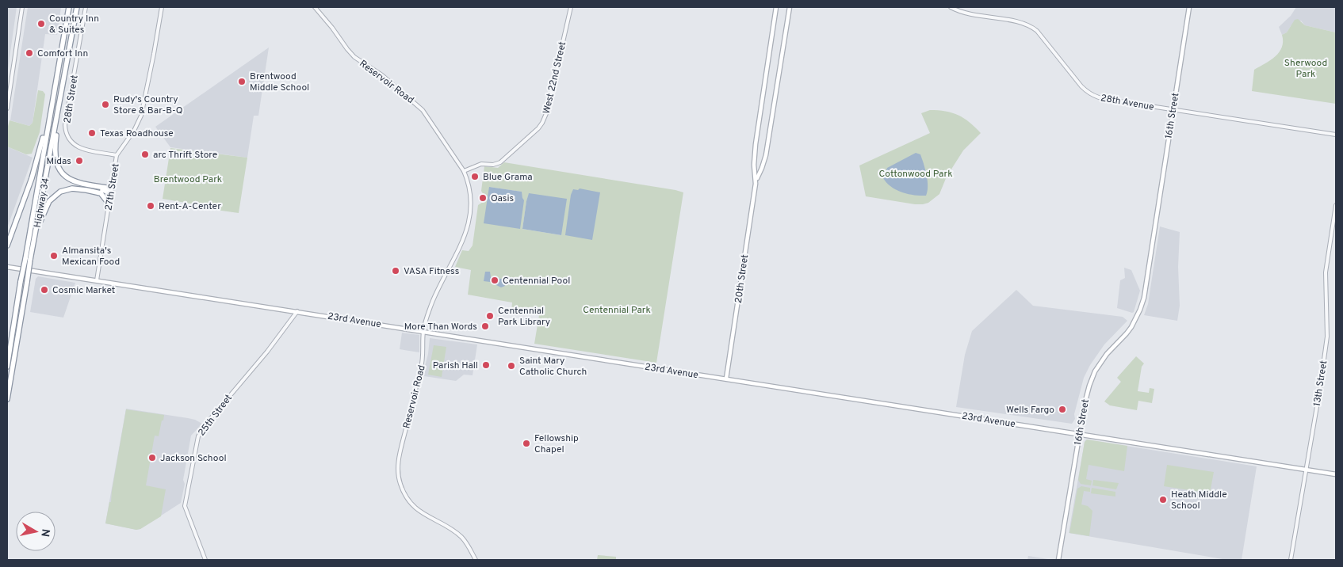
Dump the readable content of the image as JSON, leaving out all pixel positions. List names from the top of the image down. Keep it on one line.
{"streets":{"highway":["Highway 34"],"main road":["16th Street","20th Street","23rd Avenue"],"street":["West 22nd Street","Reservoir Road","28th Street","28th Avenue","27th Street","13th Street","25th Street"]},"crossings":[["West 22nd Street","Reservoir Road"],["Reservoir Road","23rd Avenue"],["28th Street","27th Street"],["28th Avenue","16th Street"],["16th Street","23rd Avenue"],["27th Street","23rd Avenue"],["20th Street","23rd Avenue"],["23rd Avenue","13th Street"],["23rd Avenue","25th Street"]],"parks":["Sherwood Park","Cottonwood Park","Brentwood Park","Centennial Park"],"places":["Country Inn & Suites","Comfort Inn","Brentwood Middle School","Rudy's Country Store & Bar-B-Q","Texas Roadhouse","arc Thrift Store","Midas","Blue Grama","Oasis","Rent-A-Center","Almansita's Mexican Food","VASA Fitness","Centennial Pool","Cosmic Market","Centennial Park Library","More Than Words","Parish Hall","Saint Mary Catholic Church","Wells Fargo","Fellowship Chapel","Jackson School","Heath Middle School"],"north":"right"}
